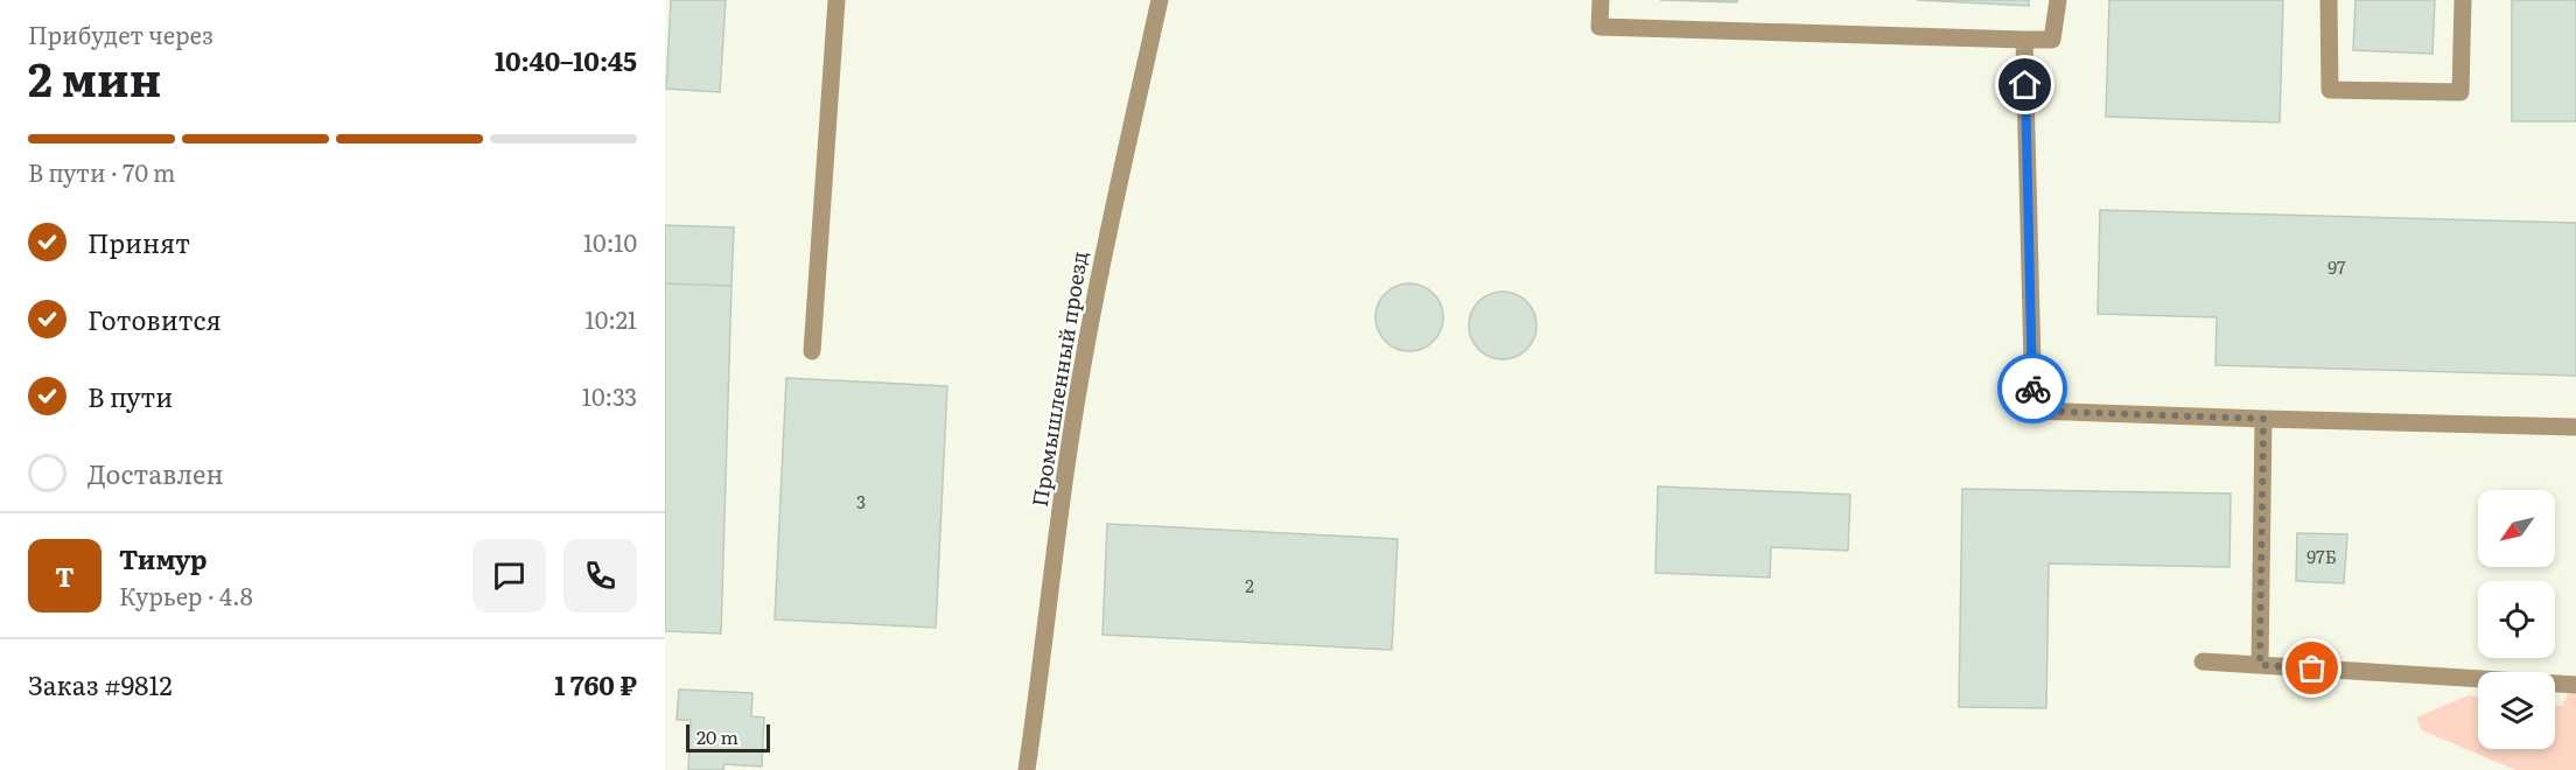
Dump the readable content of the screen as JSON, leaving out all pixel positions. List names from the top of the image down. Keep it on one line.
{"streets":{"street":["Промышленный проезд"]},"house_numbers":["97","3","97Б","2"],"scale_bar":"20 m","north":"bottom left","page":{"heading":["2 мин","Прибудет через","10:40–10:45"],"panel":["Тимур","Курьер · 4.8","Заказ #9812","1 760 ₽"],"bar":"В пути · 70 m","list":[["Принят","10:10"],["Готовится","10:21"],["В пути","10:33"],"Доставлен"],"round":"Т","scale":"20 m"}}
